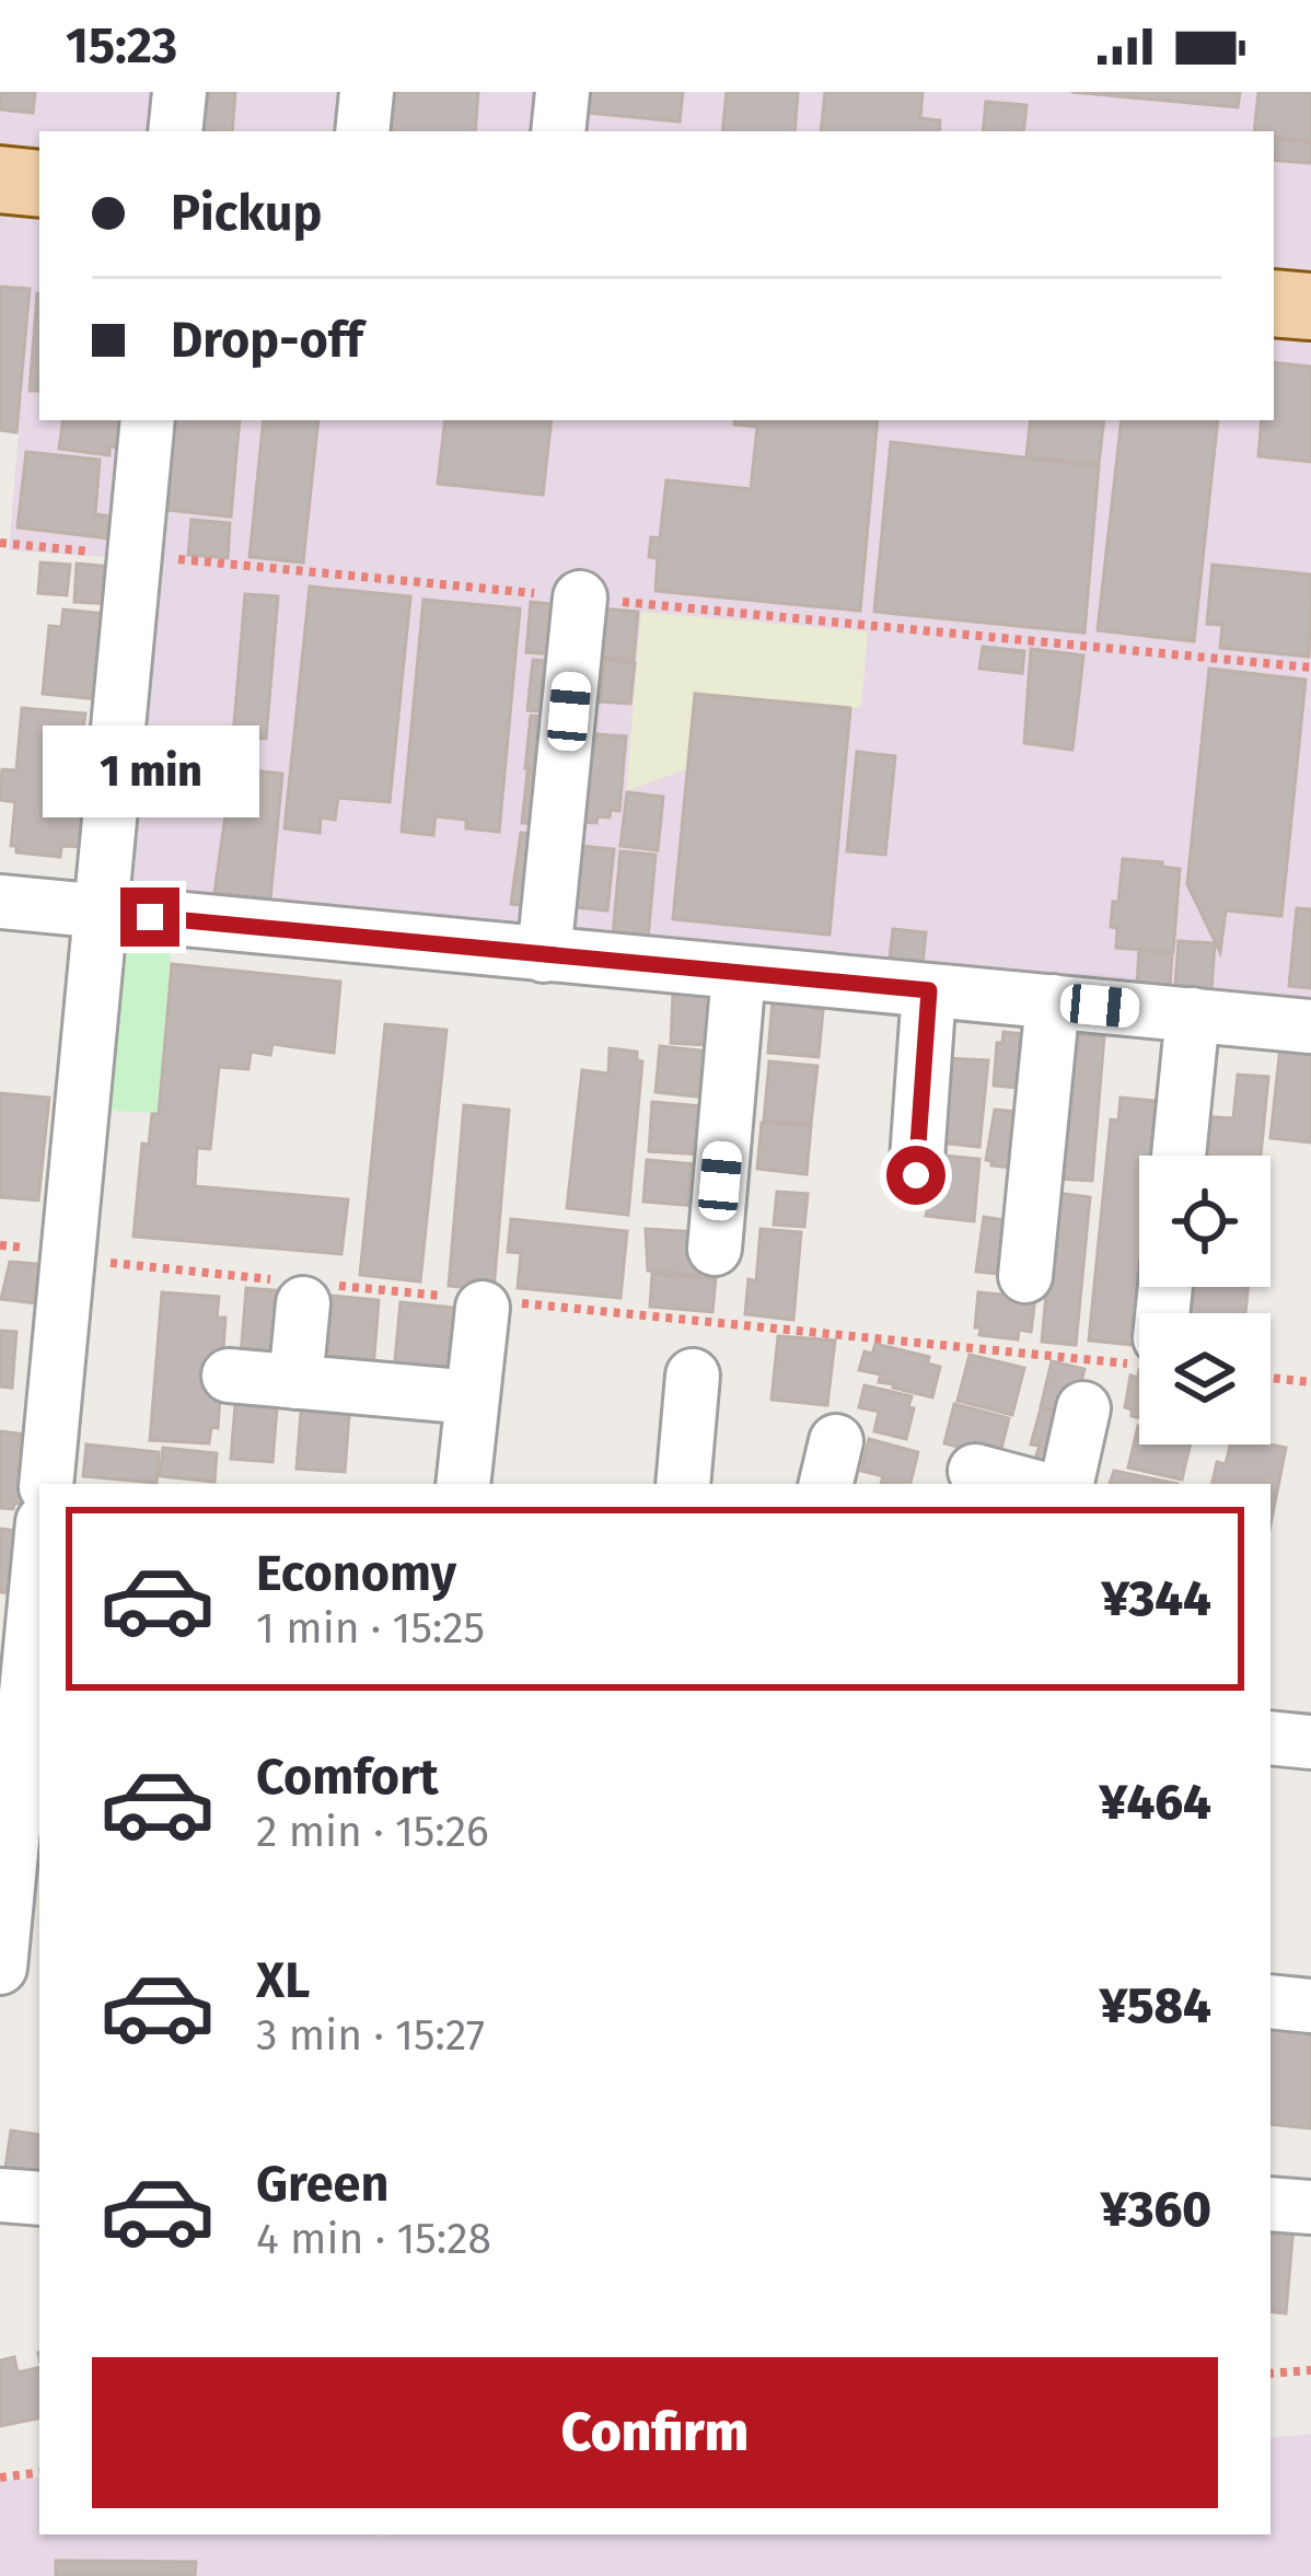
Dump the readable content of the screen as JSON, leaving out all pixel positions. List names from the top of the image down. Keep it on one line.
{"page":{"status":"15:23","banner":["Pickup","Drop-off"],"bubble":"1 min","list":[{"name":"Economy","note":"1 min · 15:25","value":"¥344"},{"name":"Comfort","note":"2 min · 15:26","value":"¥464"},{"name":"XL","note":"3 min · 15:27","value":"¥584"},{"name":"Green","note":"4 min · 15:28","value":"¥360"}],"buttons":"Confirm"}}
